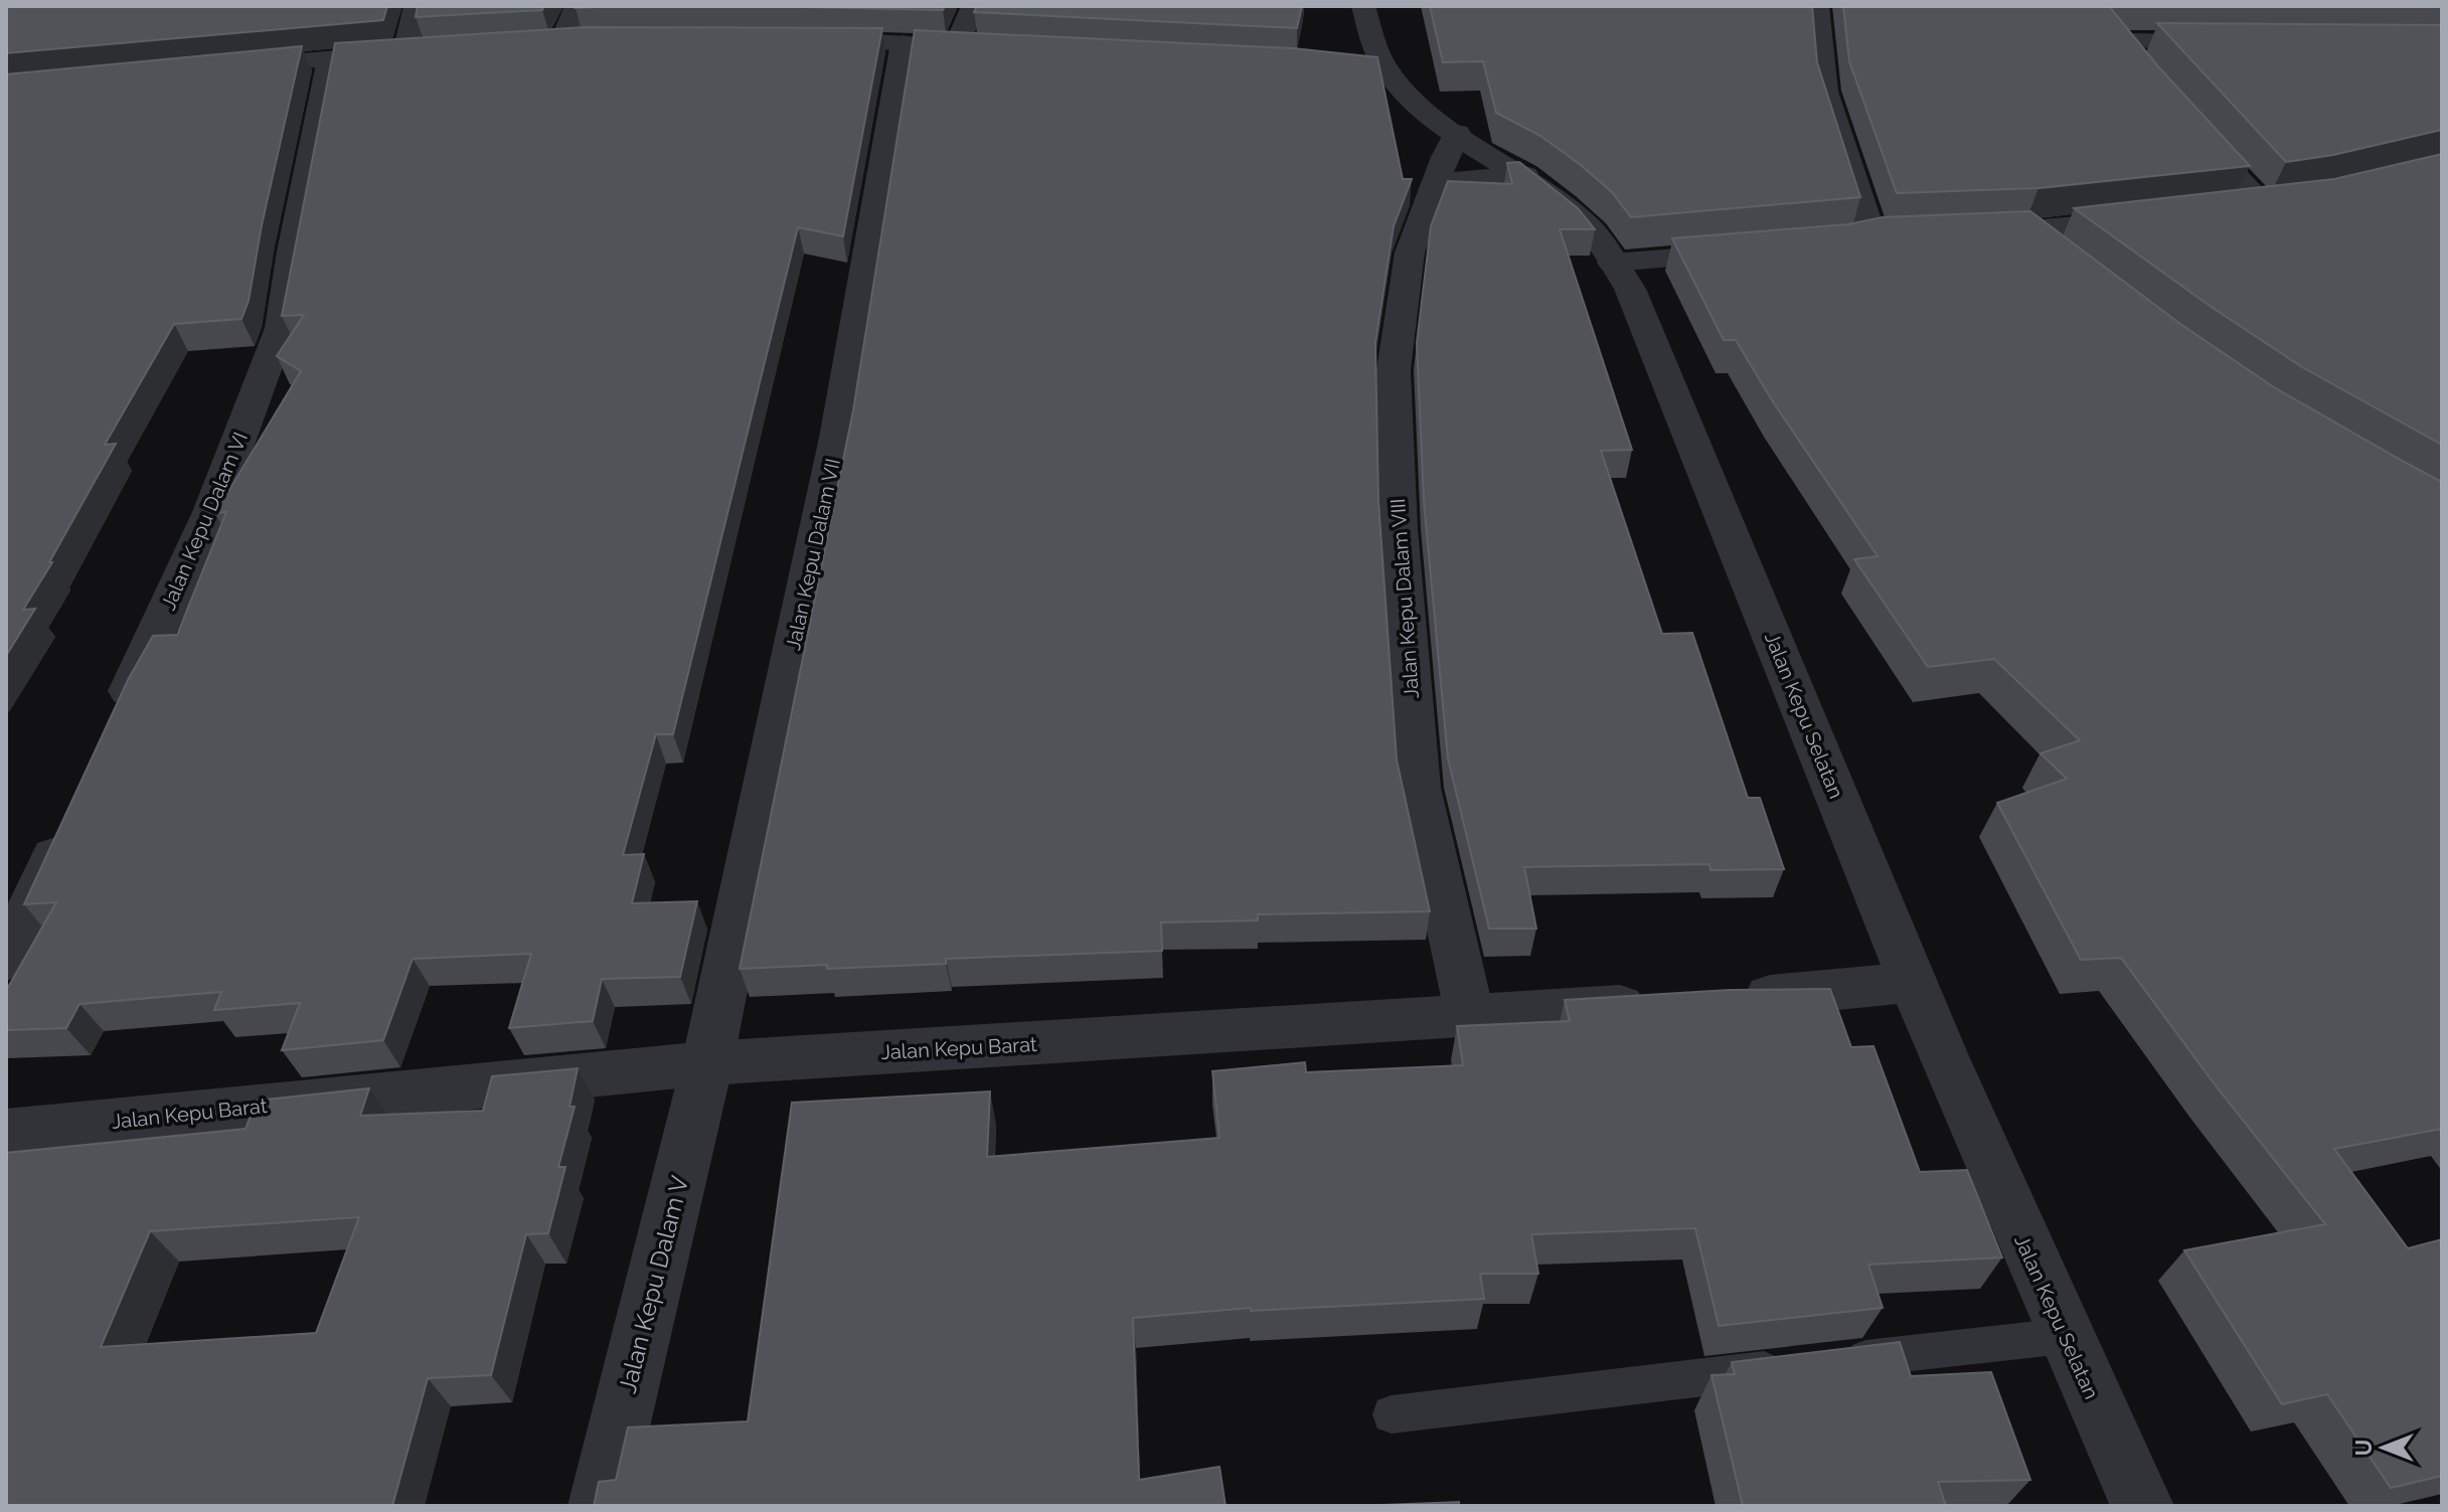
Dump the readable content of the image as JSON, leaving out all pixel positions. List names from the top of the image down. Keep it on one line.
{"streets":{"street":["Jalan Kepu Dalam VI","Jalan Kepu Dalam VII","Jalan Kepu Dalam VIII","Jalan Kepu Selatan","Jalan Kepu Barat","Jalan Kepu Dalam V"]},"crossings":[["Jalan Kepu Dalam VII","Jalan Kepu Barat"],["Jalan Kepu Dalam VII","Jalan Kepu Dalam V"],["Jalan Kepu Dalam VIII","Jalan Kepu Selatan"],["Jalan Kepu Dalam VIII","Jalan Kepu Barat"],["Jalan Kepu Selatan","Jalan Kepu Barat"],["Jalan Kepu Barat","Jalan Kepu Dalam V"]],"north":"left"}
